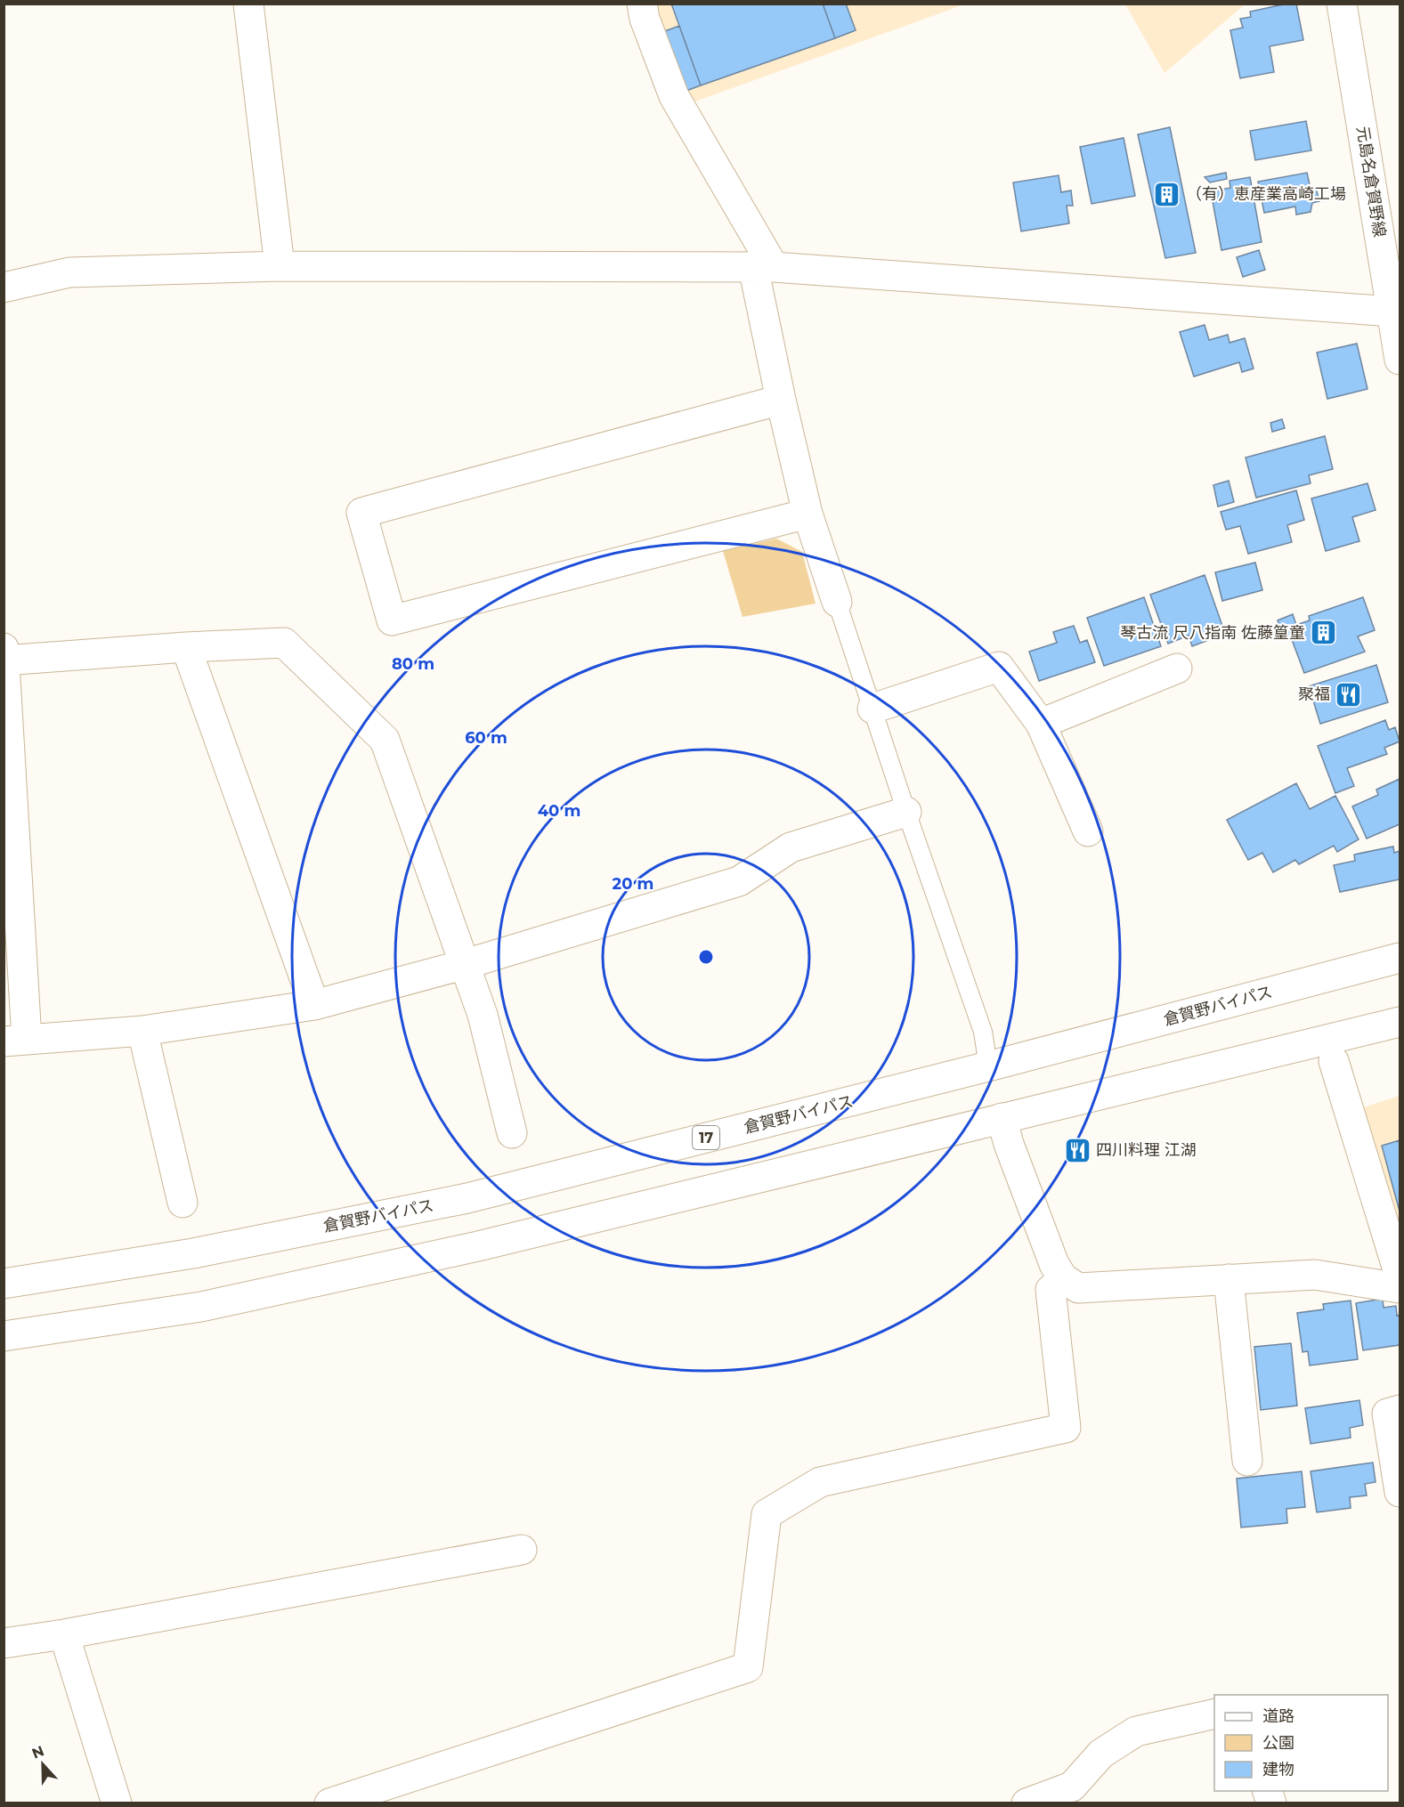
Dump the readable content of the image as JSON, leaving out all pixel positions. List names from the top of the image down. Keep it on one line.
{"streets":{"main road":["元島名倉賀野線","倉賀野バイパス","17"]},"places":{"building":["（有）恵産業高崎工場","琴古流 尺八指南 佐藤篁童"],"restaurant":["聚福","四川料理 江湖"]},"legend":["道路","公園","建物"],"north":"top","rings":["80 m","60 m","40 m","20 m"]}
